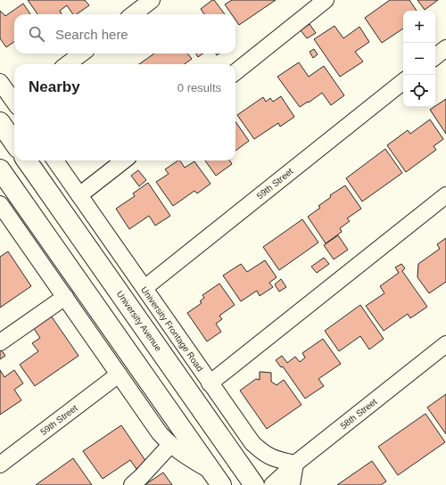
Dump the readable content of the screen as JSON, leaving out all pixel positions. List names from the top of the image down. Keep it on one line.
{"streets":{"main road":["University Avenue"],"street":["59th Street","University Frontage Road","58th Street"]},"crossings":[["59th Street","University Frontage Road"],["University Frontage Road","58th Street"]],"page":{"map_buttons":["+","−"],"search":"Search here","heading":["Nearby","0 results"]}}
